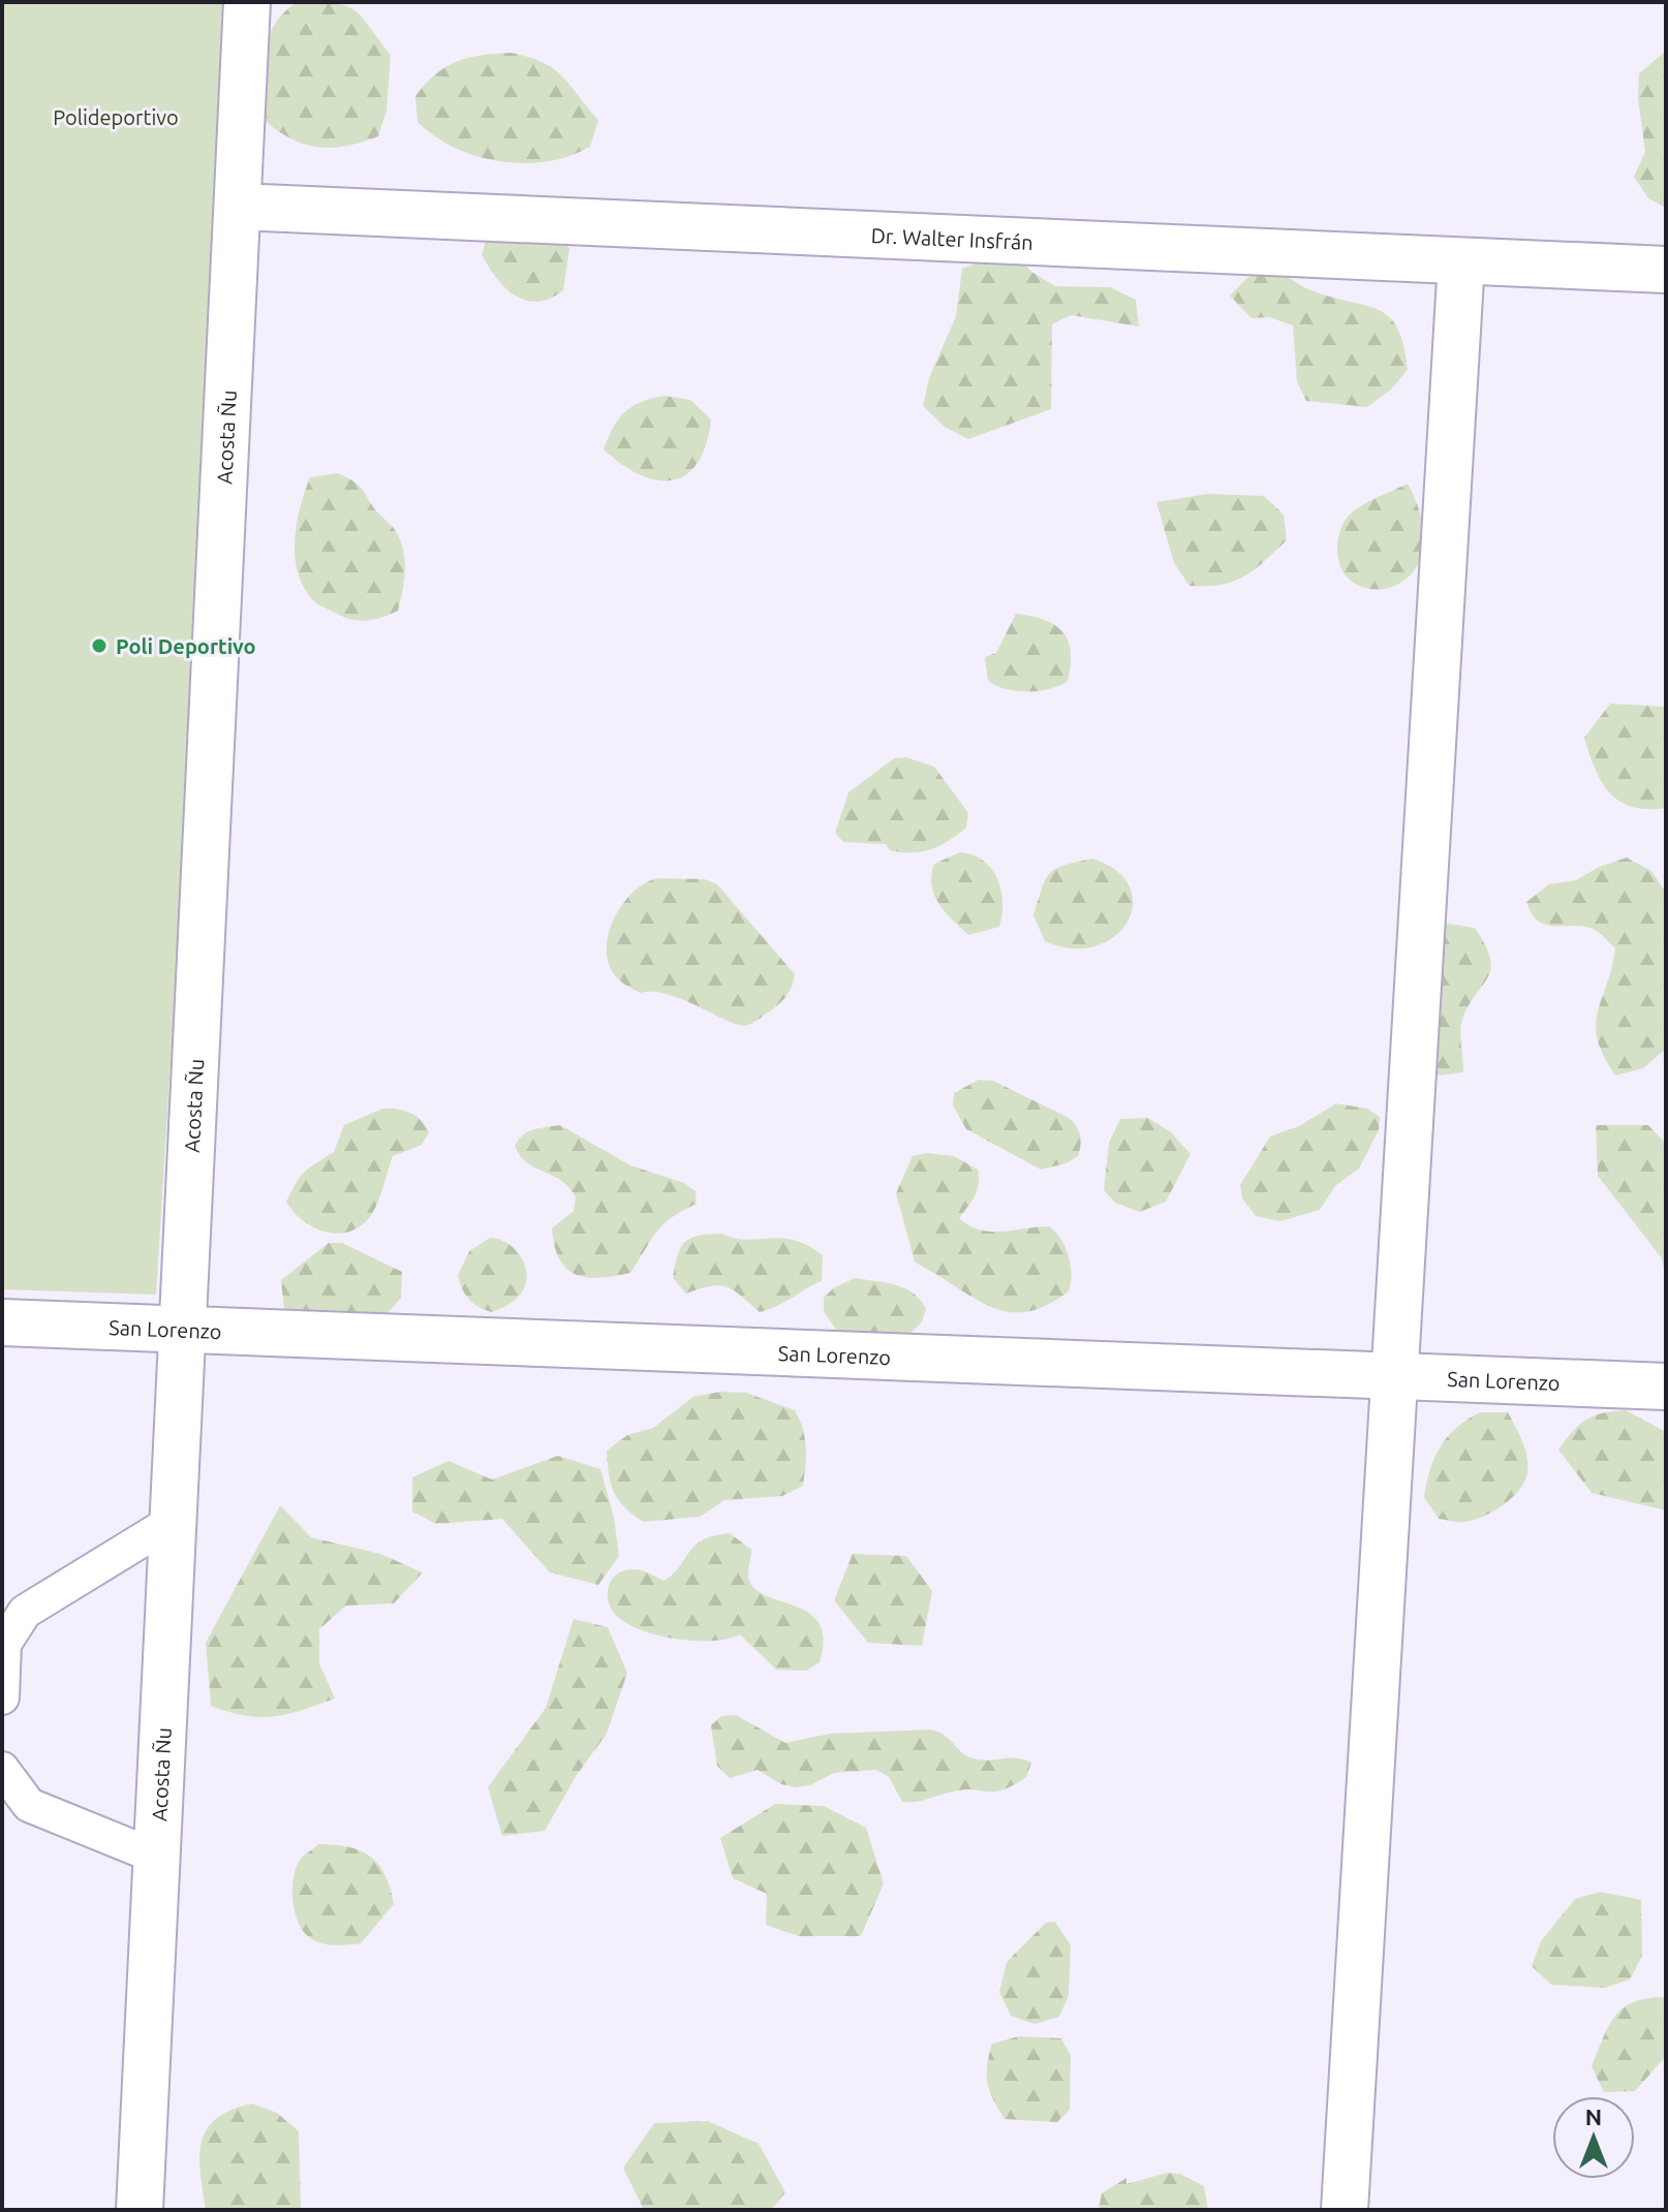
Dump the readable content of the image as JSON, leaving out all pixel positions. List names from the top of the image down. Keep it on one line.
{"streets":{"street":["Dr. Walter Insfrán","Acosta Ñu","San Lorenzo"]},"crossings":[["Dr. Walter Insfrán","Acosta Ñu"],["Acosta Ñu","San Lorenzo"]],"parks":["Polideportivo"],"places":["Poli Deportivo"],"north":"top"}
